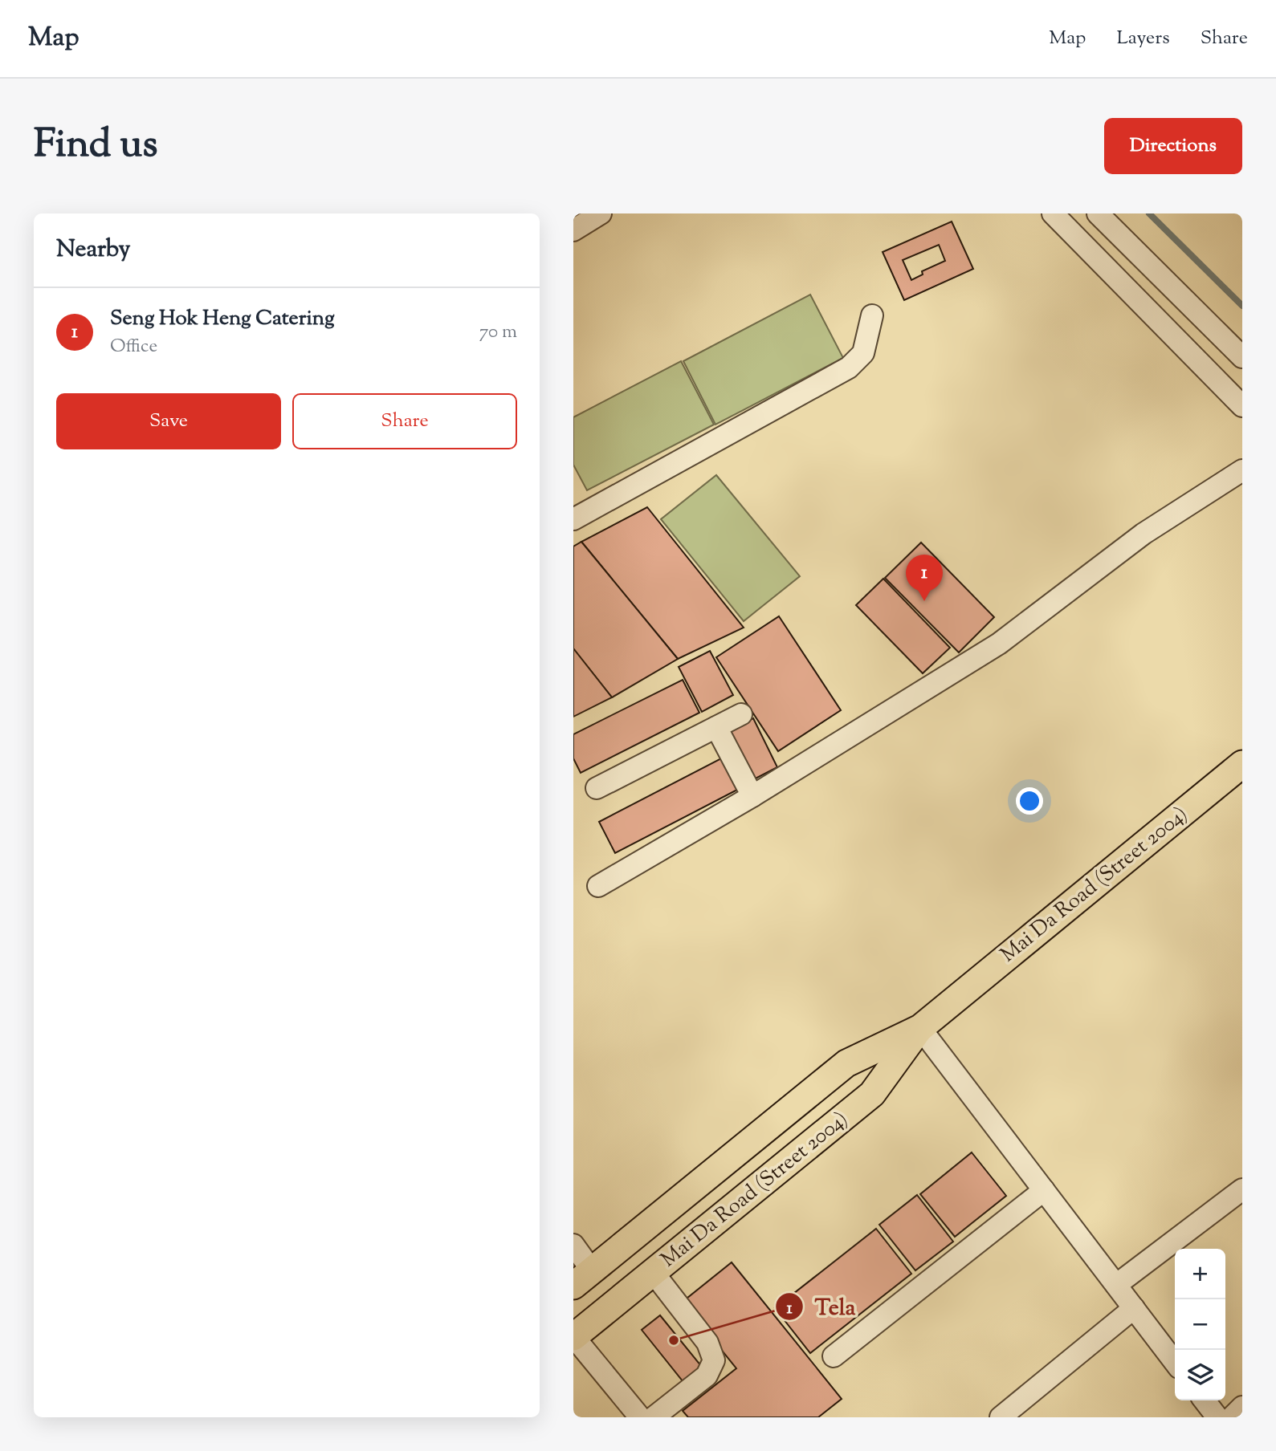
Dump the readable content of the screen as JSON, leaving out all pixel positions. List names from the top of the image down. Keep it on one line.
{"streets":{"main road":["Mai Da Road (Street 2004)"]},"places":["Tela"],"page":{"header":"Map","nav":["Map","Layers","Share"],"title":"Find us","buttons":["Directions",["Save","Share"]],"heading":"Nearby","list":[{"mark":"1","name":"Seng Hok Heng Catering","note":"Office","value":"70 m"}],"pins":"1","map_buttons":["+","−"]}}
